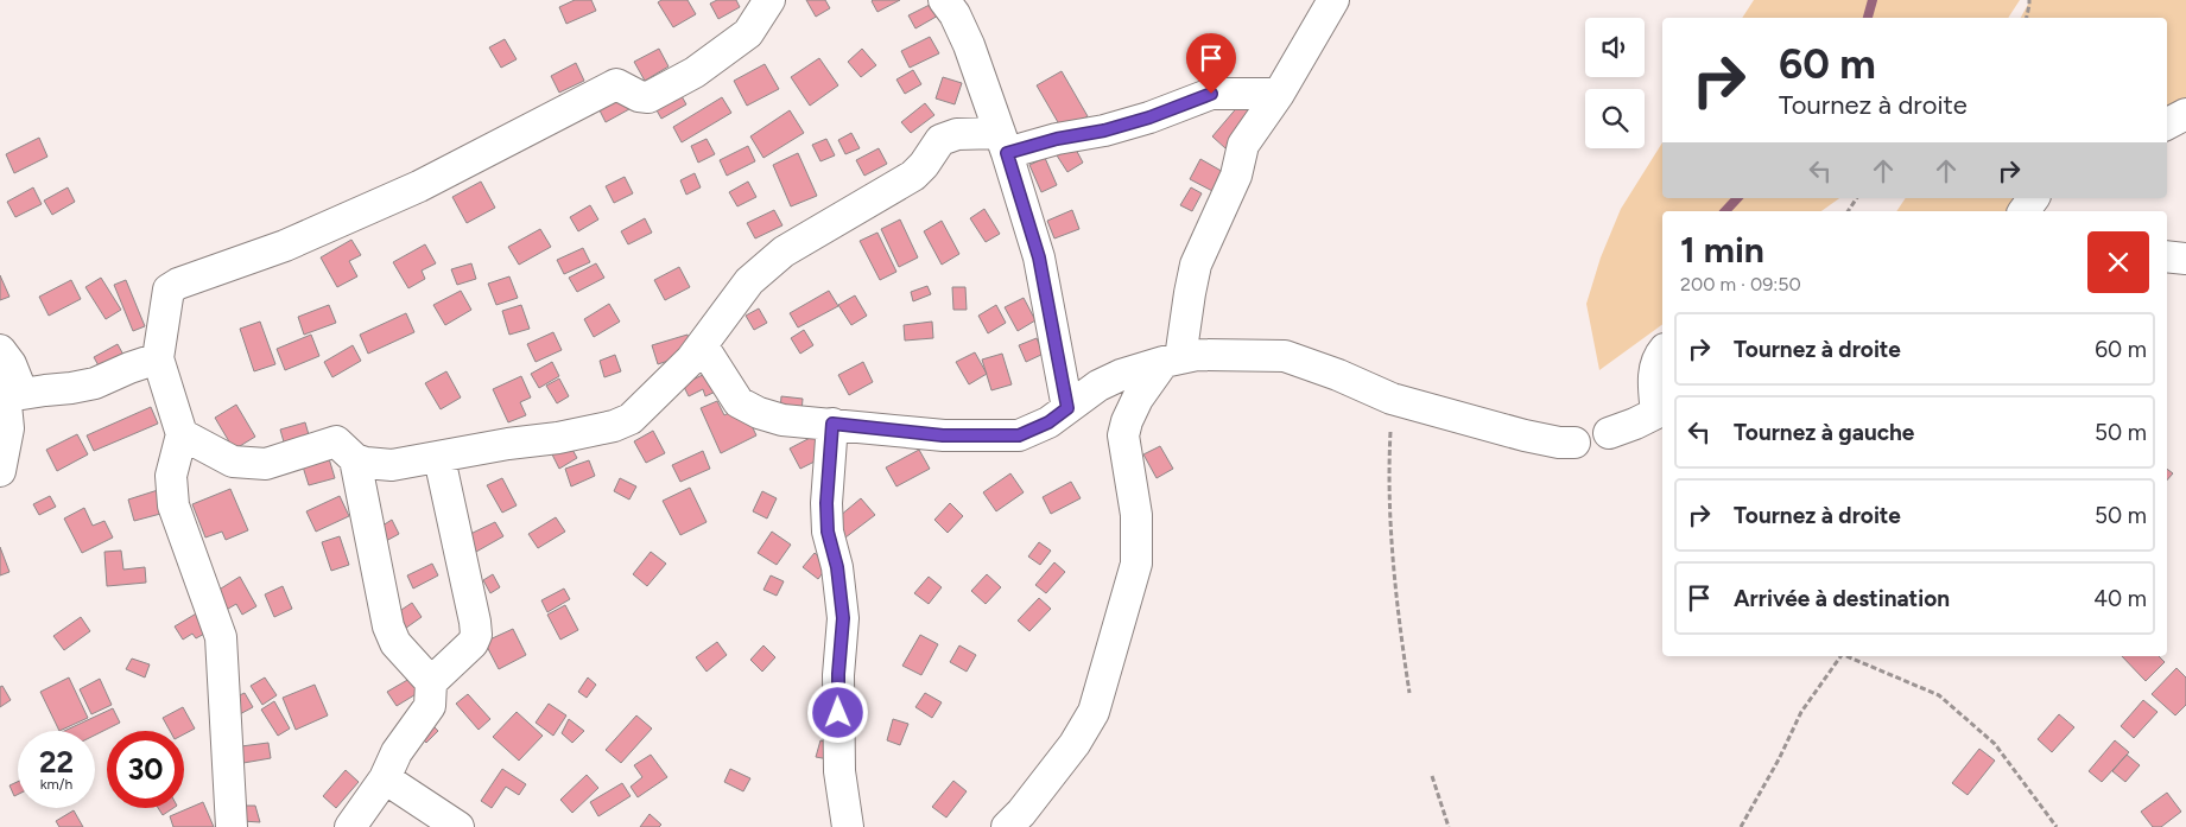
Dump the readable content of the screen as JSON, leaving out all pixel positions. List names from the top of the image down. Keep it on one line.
{"page":{"turn":["60 m","Tournez à droite"],"heading":["1 min","200 m · 09:50"],"list":[{"name":"Tournez à droite","value":"60 m"},{"name":"Tournez à gauche","value":"50 m"},{"name":"Tournez à droite","value":"50 m"},{"name":"Arrivée à destination","value":"40 m"}],"speed":"22 km/h","limit":"30"}}
